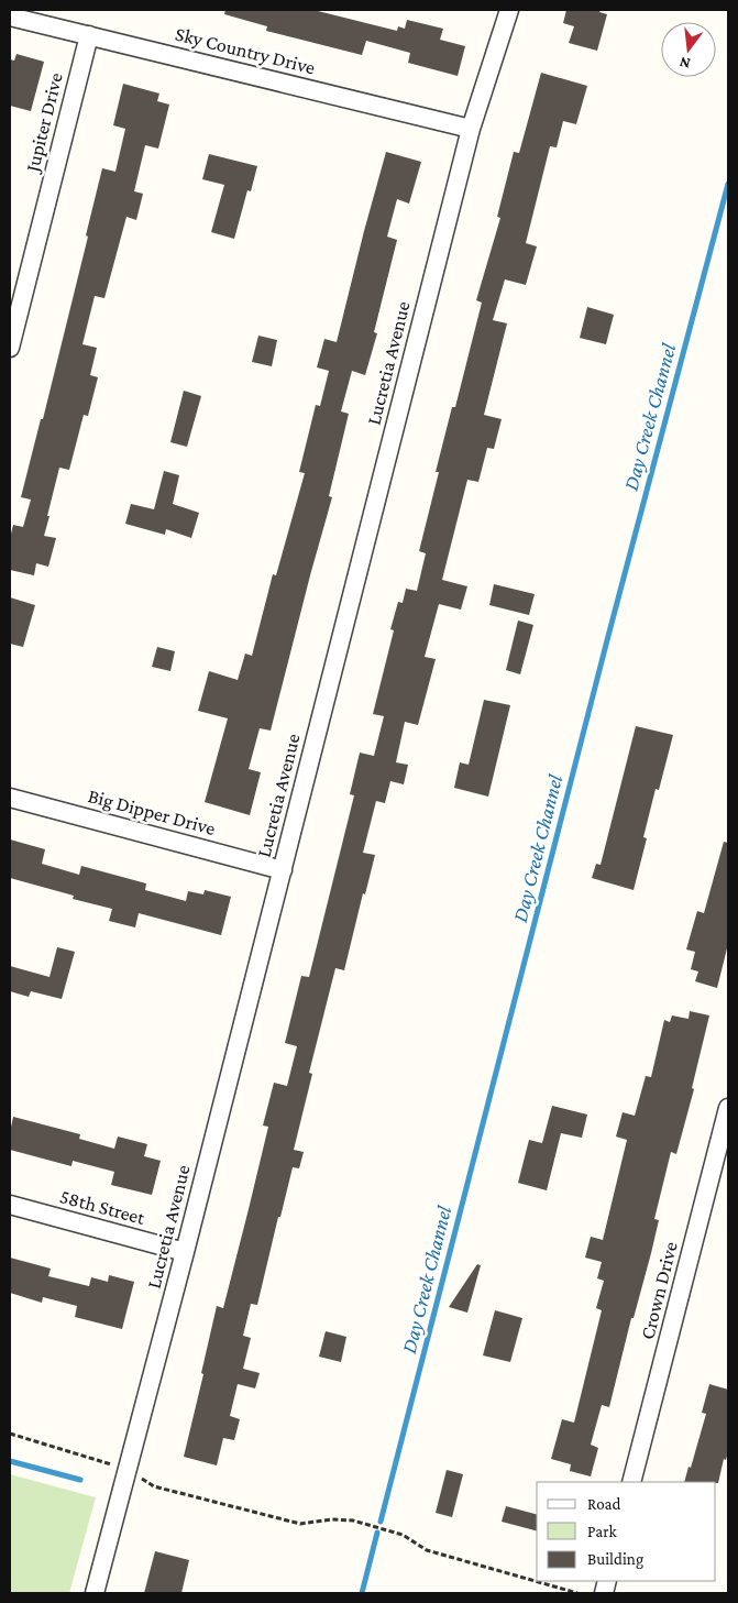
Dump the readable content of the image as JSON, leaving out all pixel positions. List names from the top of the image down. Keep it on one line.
{"streets":{"street":["Sky Country Drive","Jupiter Drive","Lucretia Avenue","Big Dipper Drive","58th Street","Crown Drive"]},"crossings":[["Sky Country Drive","Jupiter Drive"],["Sky Country Drive","Lucretia Avenue"],["Lucretia Avenue","Big Dipper Drive"],["Lucretia Avenue","58th Street"]],"water":["Day Creek Channel"],"legend":["Road","Park","Building"],"north":"bottom"}
